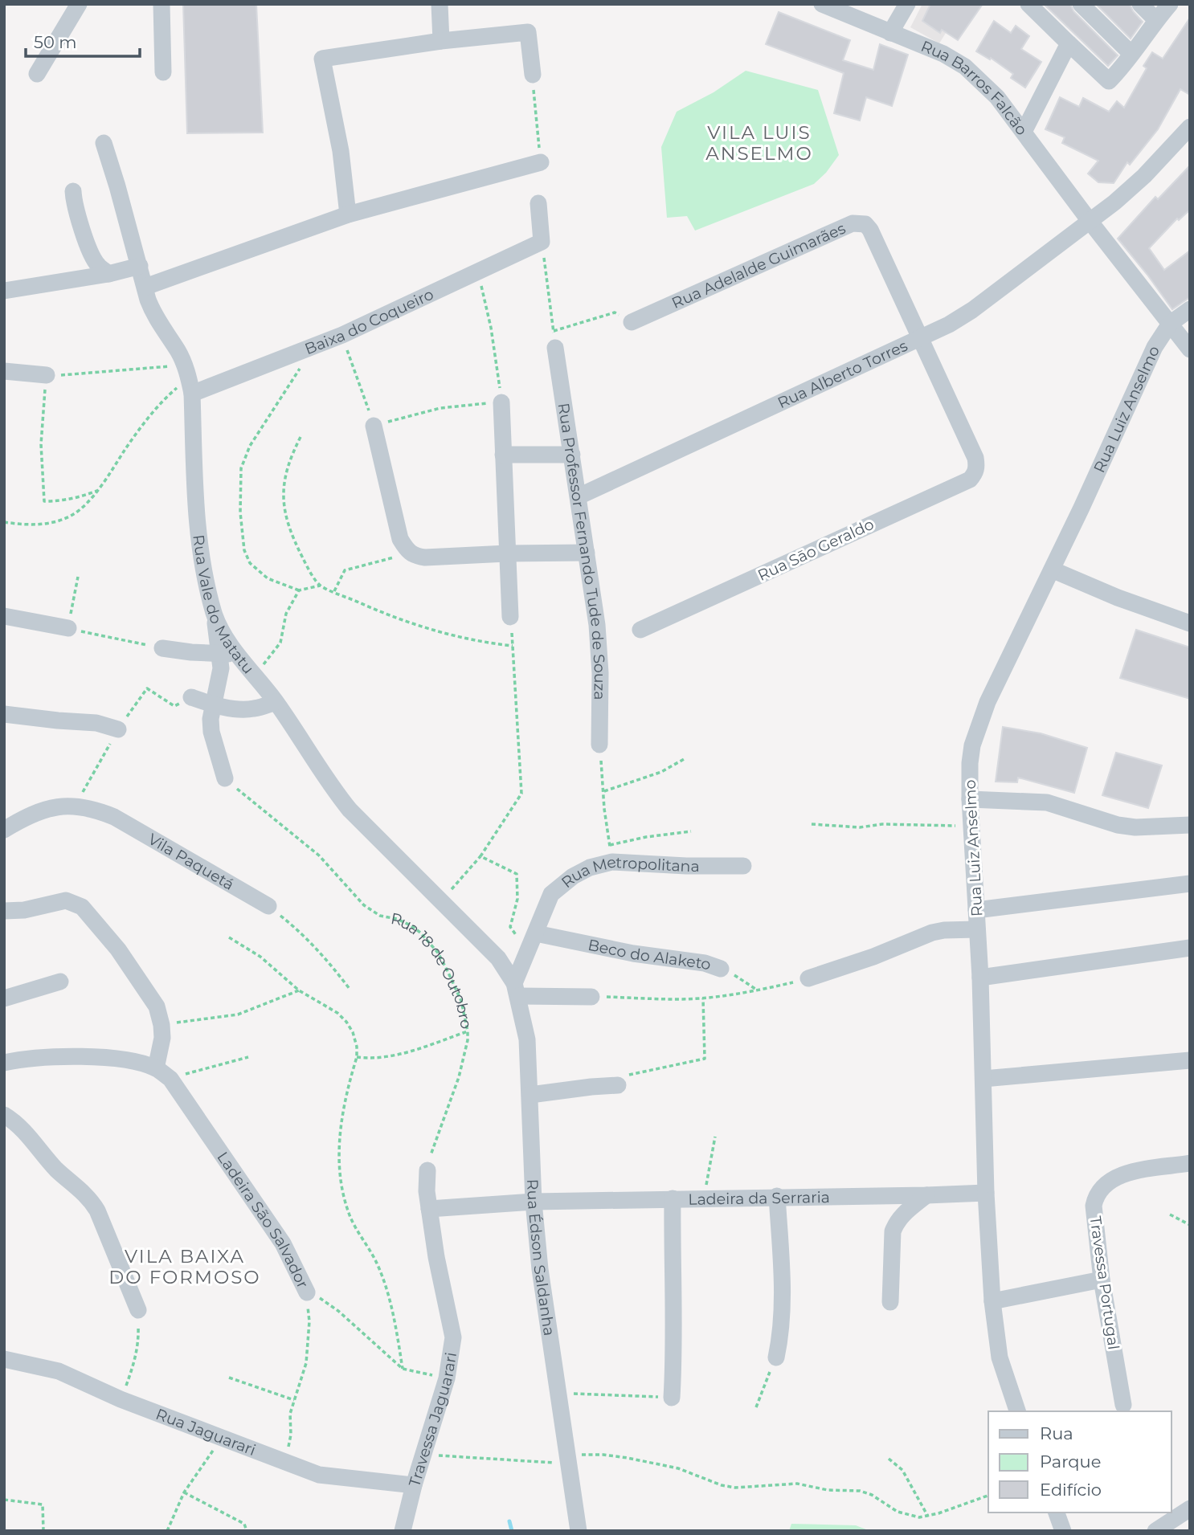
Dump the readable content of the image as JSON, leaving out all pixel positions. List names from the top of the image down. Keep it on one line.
{"streets":{"street":["Rua Barros Falcão","Rua Adelalde Guimarães","Baixa do Coqueiro","Rua Alberto Torres","Rua Luiz Anselmo","Rua Sāo Geraldo","Rua Professor Fernando Tude de Souza","Rua Vale do Matatu","Vila Paquetá","Rua Metropolitana","Beco do Alaketo","Ladeira da Serraria","Ladeira São Salvador","Rua Édson Saldanha","Travessa Portugal","Travessa Jaguarari","Rua Jaguarari"],"path":["Rua 18 de Outobro"]},"crossings":[["Rua Barros Falcão","Rua Alberto Torres"],["Rua Barros Falcão","Rua Luiz Anselmo"],["Rua Adelalde Guimarães","Rua Alberto Torres"],["Rua Adelalde Guimarães","Rua Sāo Geraldo"],["Baixa do Coqueiro","Rua Vale do Matatu"],["Rua Alberto Torres","Rua Professor Fernando Tude de Souza"],["Rua Luiz Anselmo","Ladeira da Serraria"],["Rua Vale do Matatu","Rua Metropolitana"],["Rua Vale do Matatu","Rua Édson Saldanha"],["Rua Metropolitana","Beco do Alaketo"],["Rua Metropolitana","Rua Édson Saldanha"],["Ladeira da Serraria","Rua Édson Saldanha"],["Ladeira da Serraria","Travessa Jaguarari"],["Ladeira São Salvador","Travessa Jaguarari"],["Travessa Jaguarari","Rua Jaguarari"]],"districts":["VILA LUIS ANSELMO","VILA BAIXA DO FORMOSO"],"legend":["Rua","Parque","Edifício"],"scale_bar":"50 m"}
